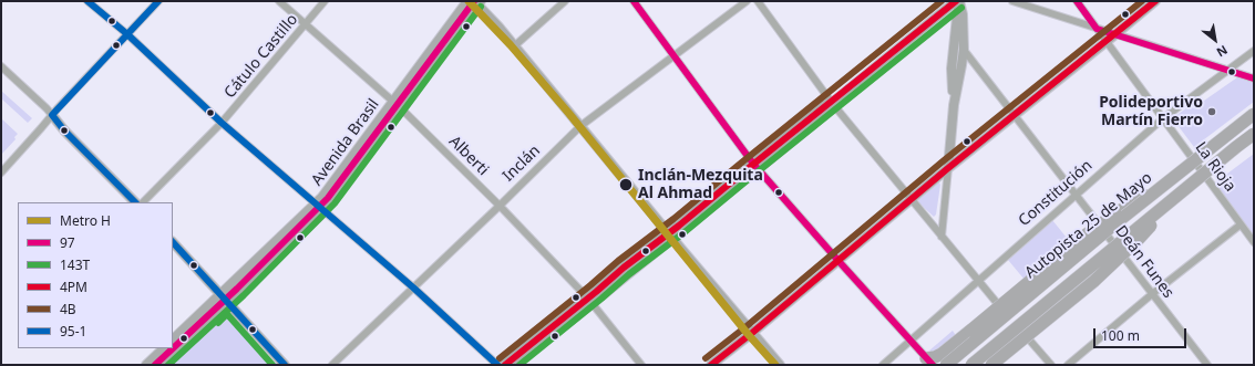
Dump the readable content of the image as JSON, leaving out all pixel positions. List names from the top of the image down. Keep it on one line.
{"streets":{"highway":["Autopista 25 de Mayo"],"main road":["Avenida Brasil"],"street":["Cátulo Castillo","Alberti","Inclán","La Rioja","Constitución","Deán Funes"]},"crossings":[["Cátulo Castillo","Alberti"],["Avenida Brasil","Alberti"],["Alberti","Inclán"],["La Rioja","Constitución"],["Constitución","Deán Funes"]],"places":["Polideportivo Martín Fierro","Inclán-Mezquita Al Ahmad"],"lines":["metro line H","transit line 97","transit line 4PM","transit line 4B","transit line 95-1","transit line 143T"],"legend":["Metro H","97","143T","4PM","4B","95-1"],"scale_bar":"100 m","north":"bottom right"}
